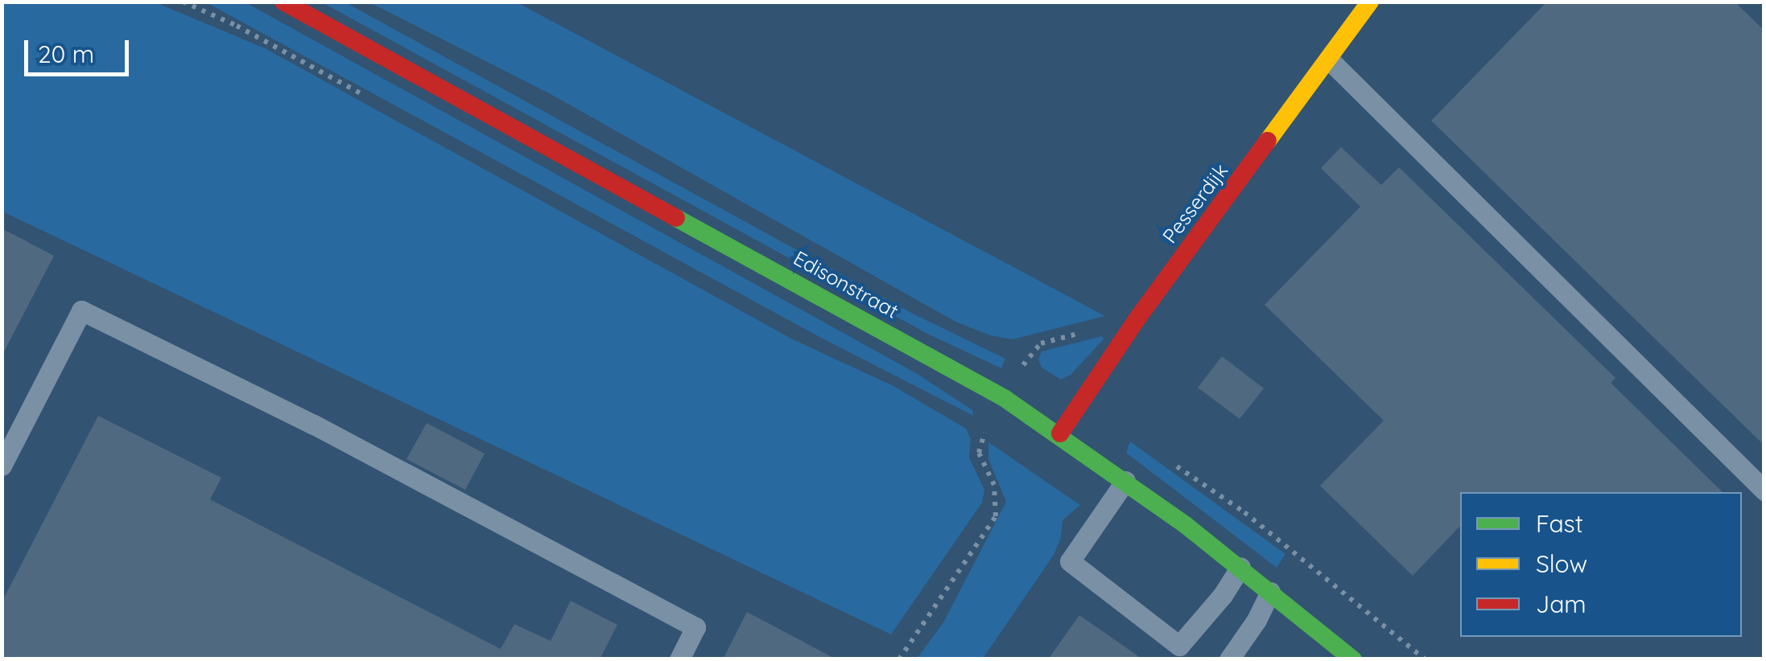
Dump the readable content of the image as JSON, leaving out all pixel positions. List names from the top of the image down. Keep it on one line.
{"streets":{"main road":["Pesserdijk","Edisonstraat"]},"crossings":[["Pesserdijk","Edisonstraat"]],"legend":["Fast","Slow","Jam"],"scale_bar":"20 m"}
